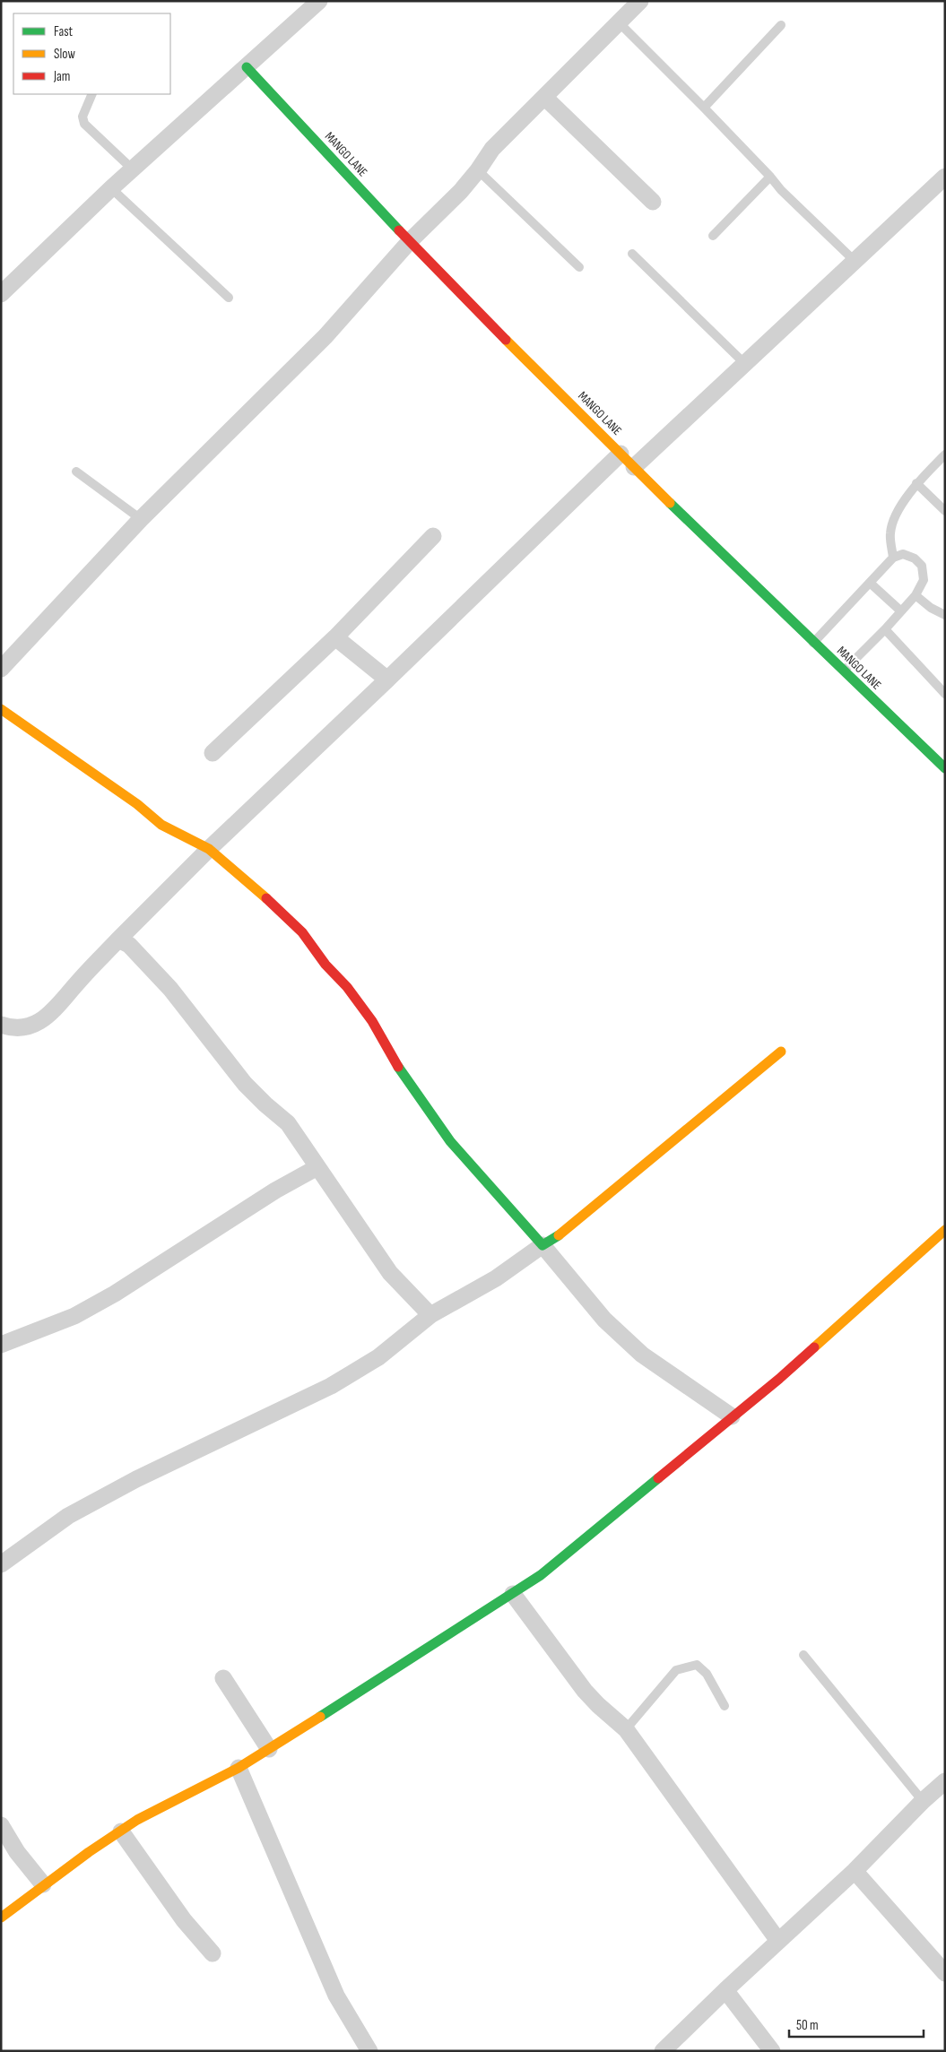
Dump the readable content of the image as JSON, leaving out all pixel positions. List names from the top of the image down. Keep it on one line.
{"streets":{"street":["MANGO LANE"]},"legend":["Fast","Slow","Jam"],"scale_bar":"50 m"}
